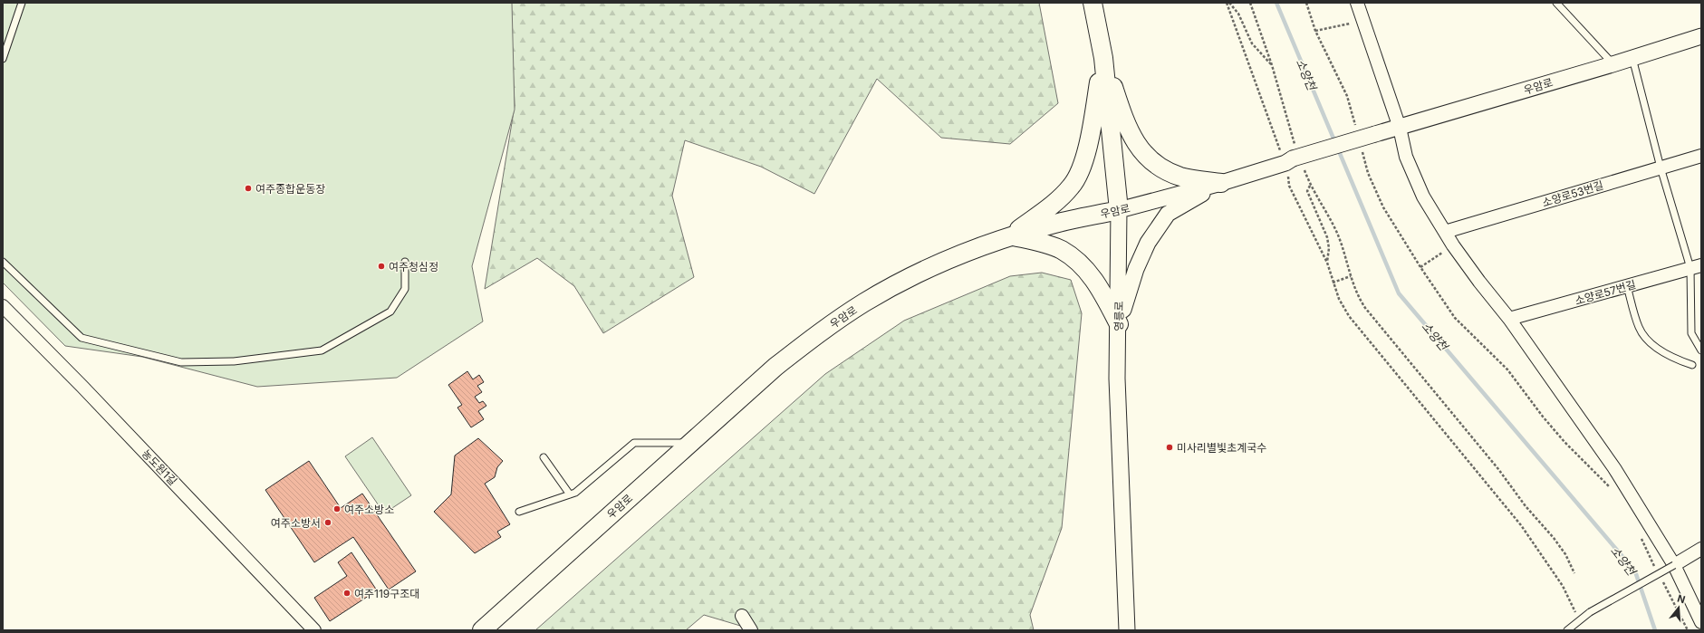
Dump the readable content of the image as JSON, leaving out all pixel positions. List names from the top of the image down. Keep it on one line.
{"streets":{"main road":["우암로","영릉로"],"street":["소양로53번길","소양로57번길","농도원1길"]},"crossings":[["우암로","영릉로"]],"water":["소양천"],"places":["여주종합운동장","여주청심정","미사리별빛초계국수","여주소방소","여주소방서","여주119구조대"],"north":"top"}
